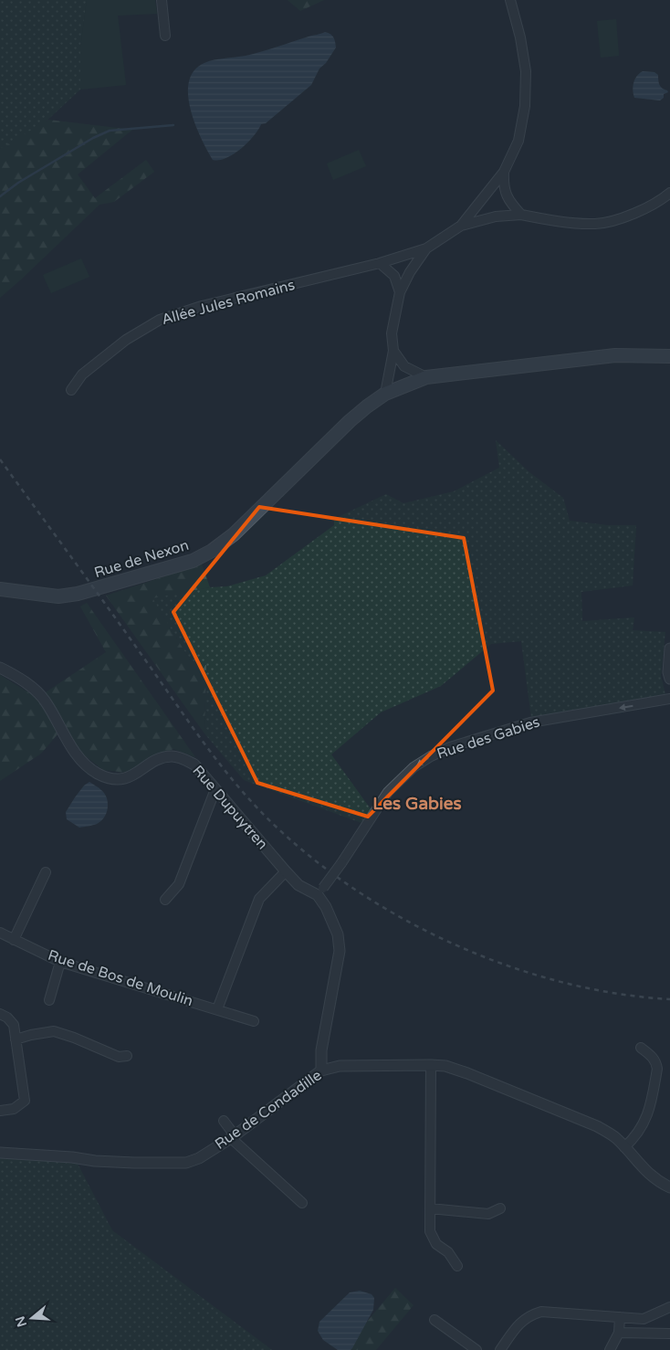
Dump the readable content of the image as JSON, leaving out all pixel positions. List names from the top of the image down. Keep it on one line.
{"streets":{"main road":["Rue de Nexon"],"street":["Allée Jules Romains","Rue des Gabies","Rue Dupuytren","Rue de Bos de Moulin","Rue de Condadille"]},"crossings":[["Rue des Gabies","Rue Dupuytren"],["Rue Dupuytren","Rue de Condadille"]],"one_way":["Rue des Gabies"],"districts":["Les Gabies"],"north":"left"}
